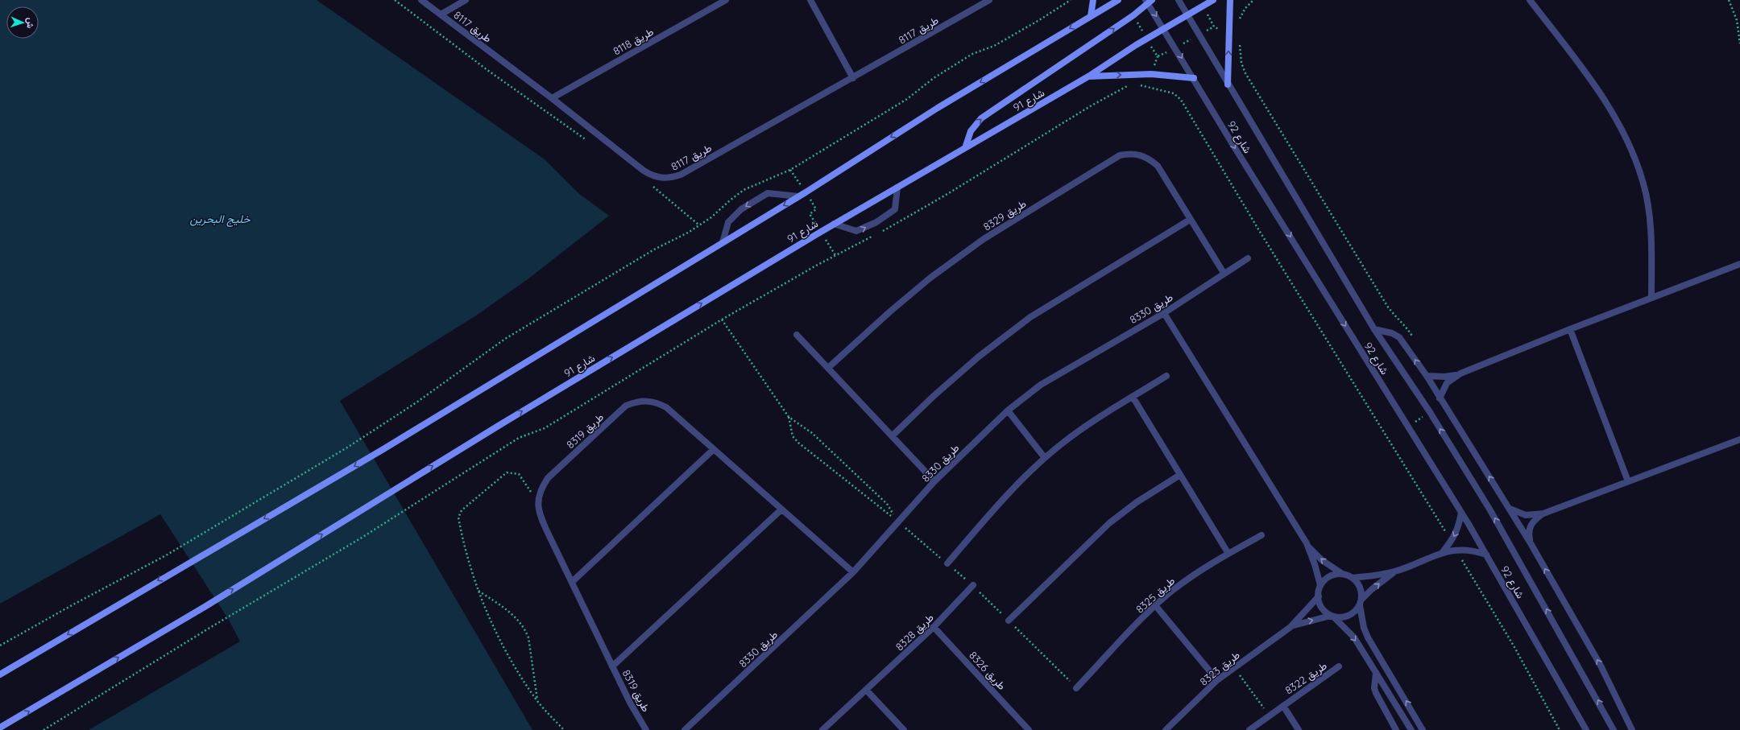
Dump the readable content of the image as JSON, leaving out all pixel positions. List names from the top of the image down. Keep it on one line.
{"streets":{"street":["طريق 8117","طريق 8118","شارع 91","شارع 92","طريق 8329","طريق 8330","طريق 8319","طريق 8325","طريق 8328","طريق 8323","طريق 8326","طريق 8322"]},"crossings":[["طريق 8117","طريق 8118"],["شارع 91","شارع 92"],["طريق 8329","طريق 8330"],["طريق 8330","طريق 8319"],["طريق 8328","طريق 8326"]],"water":["خليج البحرين"],"north":"right"}
